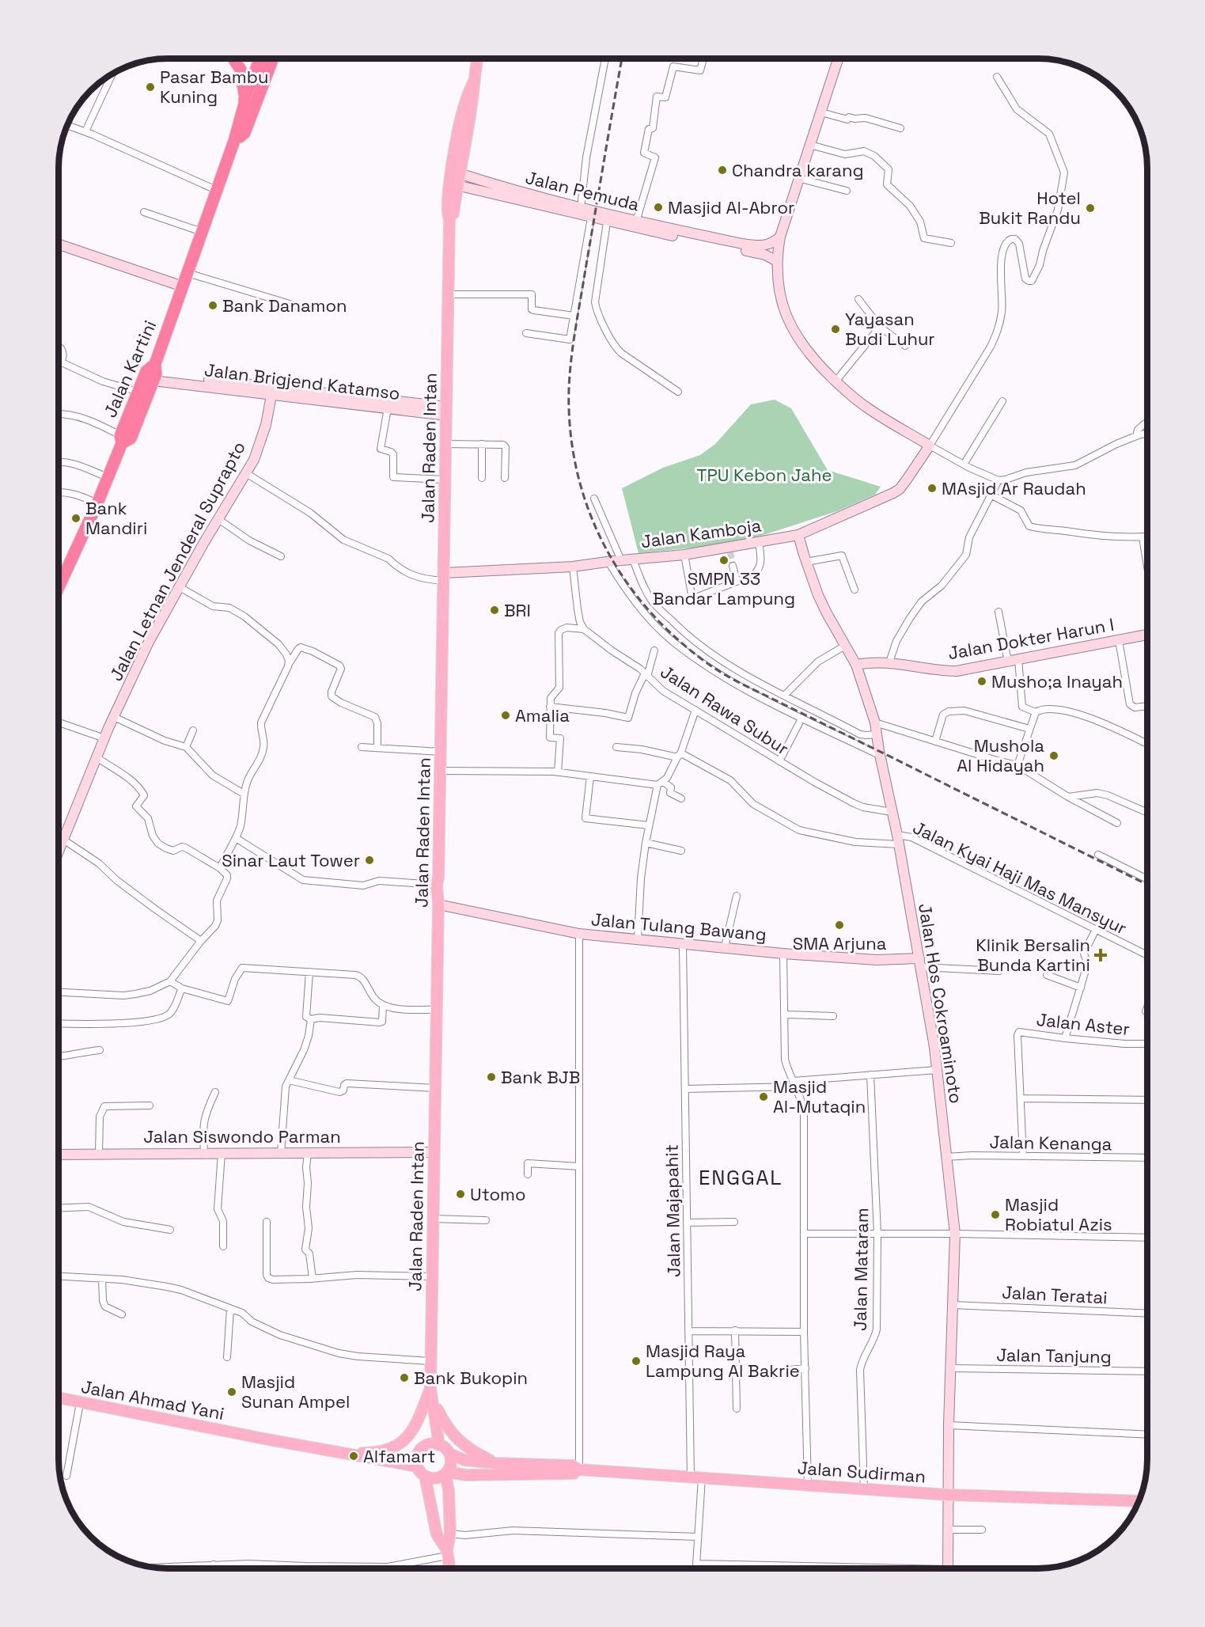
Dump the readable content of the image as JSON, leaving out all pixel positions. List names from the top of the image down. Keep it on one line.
{"streets":{"highway":["Jalan Kartini"],"main road":["Jalan Raden Intan","Jalan Ahmad Yani","Jalan Sudirman"],"street":["Jalan Pemuda","Jalan Brigjend Katamso","Jalan Kamboja","Jalan Letnan Jenderal Suprapto","Jalan Dokter Harun I","Jalan Rawa Subur","Jalan Kyai Haji Mas Mansyur","Jalan Tulang Bawang","Jalan Hos Cokroaminoto","Jalan Aster","Jalan Siswondo Parman","Jalan Kenanga","Jalan Majapahit","Jalan Mataram","Jalan Teratai","Jalan Tanjung"]},"crossings":[["Jalan Pemuda","Jalan Raden Intan"],["Jalan Kartini","Jalan Brigjend Katamso"],["Jalan Brigjend Katamso","Jalan Raden Intan"],["Jalan Brigjend Katamso","Jalan Letnan Jenderal Suprapto"],["Jalan Raden Intan","Jalan Kamboja"],["Jalan Raden Intan","Jalan Tulang Bawang"],["Jalan Raden Intan","Jalan Siswondo Parman"],["Jalan Raden Intan","Jalan Ahmad Yani"],["Jalan Raden Intan","Jalan Sudirman"],["Jalan Kamboja","Jalan Hos Cokroaminoto"],["Jalan Dokter Harun I","Jalan Hos Cokroaminoto"],["Jalan Rawa Subur","Jalan Hos Cokroaminoto"],["Jalan Kyai Haji Mas Mansyur","Jalan Hos Cokroaminoto"],["Jalan Tulang Bawang","Jalan Hos Cokroaminoto"],["Jalan Tulang Bawang","Jalan Majapahit"],["Jalan Hos Cokroaminoto","Jalan Kenanga"],["Jalan Hos Cokroaminoto","Jalan Teratai"],["Jalan Hos Cokroaminoto","Jalan Tanjung"],["Jalan Hos Cokroaminoto","Jalan Sudirman"],["Jalan Aster","Jalan Kenanga"],["Jalan Majapahit","Jalan Sudirman"],["Jalan Mataram","Jalan Sudirman"],["Jalan Ahmad Yani","Jalan Sudirman"]],"districts":["ENGGAL"],"parks":["TPU Kebon Jahe"],"places":{"other":["Pasar Bambu Kuning","Chandra karang","Masjid Al-Abror","Hotel Bukit Randu","Bank Danamon","Yayasan Budi Luhur","MAsjid Ar Raudah","Bank Mandiri","SMPN 33 Bandar Lampung","BRI","Musho;a Inayah","Amalia","Mushola Al Hidayah","Sinar Laut Tower","SMA Arjuna","Bank BJB","Masjid Al-Mutaqin","Utomo","Masjid Robiatul Azis","Masjid Raya Lampung Al Bakrie","Bank Bukopin","Masjid Sunan Ampel","Alfamart"],"health":["Klinik Bersalin Bunda Kartini"]}}
